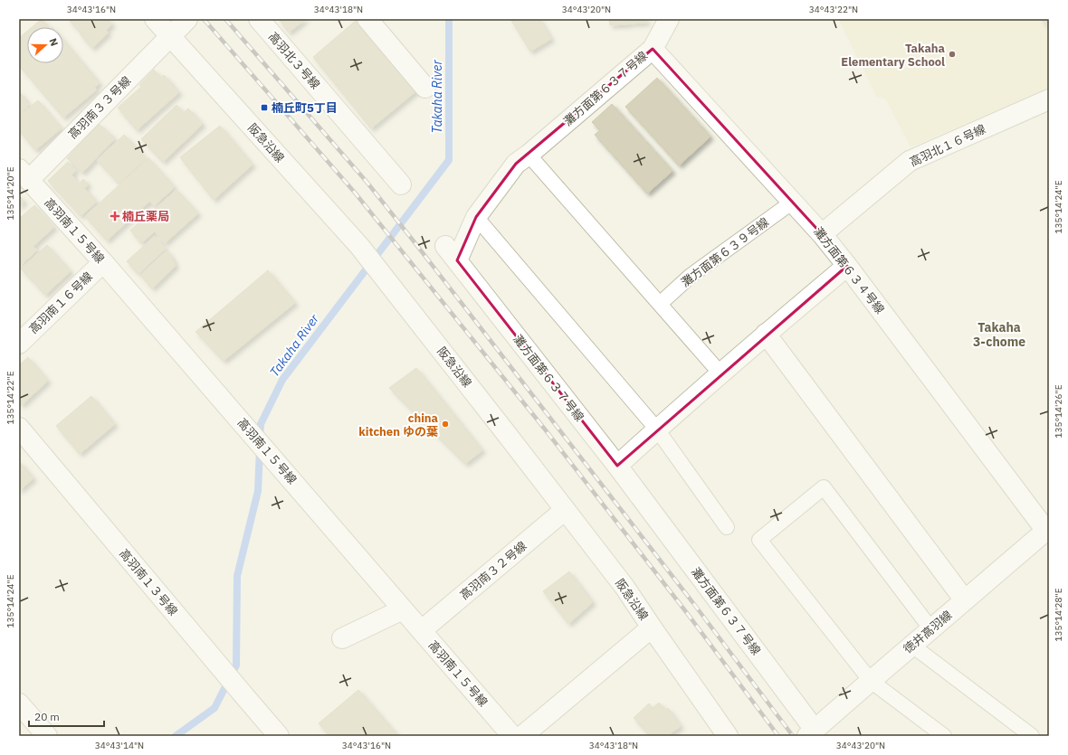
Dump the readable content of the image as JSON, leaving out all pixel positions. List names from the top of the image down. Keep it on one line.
{"streets":{"street":["高羽北３号線","灘方面第６３７号線","高羽南３３号線","阪急沿線","高羽北１６号線","高羽南１５号線","灘方面第６３４号線","高羽南１６号線","高羽南３２号線","高羽南１３号線","徳井高羽線"],"lane":["灘方面第６３９号線"]},"crossings":[["灘方面第６３７号線","灘方面第６３４号線"],["灘方面第６３７号線","徳井高羽線"],["高羽南３３号線","阪急沿線"],["高羽南３３号線","高羽南１５号線"],["阪急沿線","高羽南３２号線"],["高羽北１６号線","灘方面第６３４号線"],["高羽南１５号線","高羽南１６号線"],["高羽南１５号線","高羽南３２号線"],["灘方面第６３９号線","灘方面第６３４号線"],["灘方面第６３４号線","徳井高羽線"]],"districts":["Takaha 3-chome"],"water":["Takaha River"],"places":{"other":["Takaha Elementary School","china kitchen ゆの葉"],"transit":["楠丘町5丁目"],"health":["楠丘薬局"]},"scale_bar":"20 m","north":"right","coordinates":["34°43'16\"N","34°43'18\"N","34°43'20\"N","34°43'22\"N","135°14'20\"E","135°14'24\"E","135°14'22\"E","135°14'26\"E","135°14'28\"E","34°43'14\"N"]}
